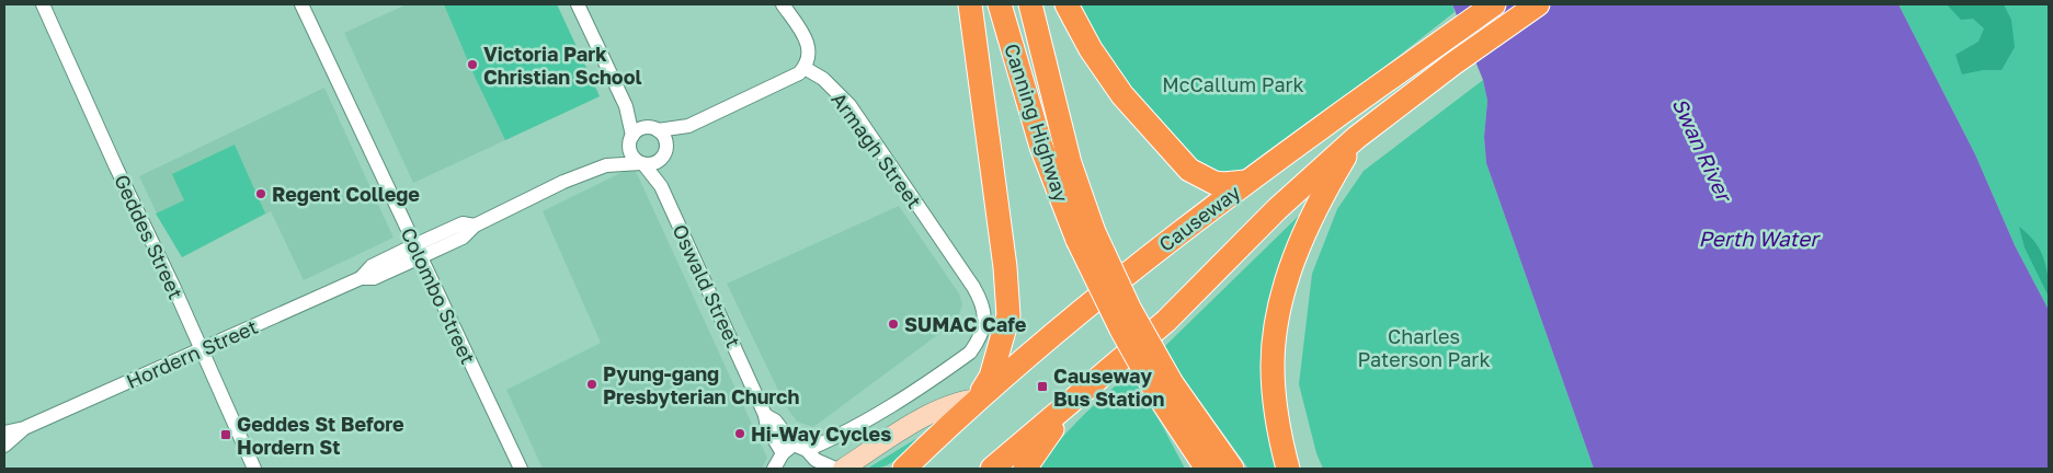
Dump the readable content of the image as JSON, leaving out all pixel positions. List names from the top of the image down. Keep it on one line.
{"streets":{"highway":["Canning Highway","Causeway"],"street":["Armagh Street","Geddes Street","Oswald Street","Colombo Street","Hordern Street"]},"crossings":[["Geddes Street","Hordern Street"],["Oswald Street","Hordern Street"],["Colombo Street","Hordern Street"]],"water":["Swan River","Perth Water"],"parks":["McCallum Park","Charles Paterson Park"],"places":{"other":["Victoria Park Christian School","Regent College","SUMAC Cafe","Pyung-gang Presbyterian Church","Hi-Way Cycles"],"transit":["Causeway Bus Station","Geddes St Before Hordern St"]}}
